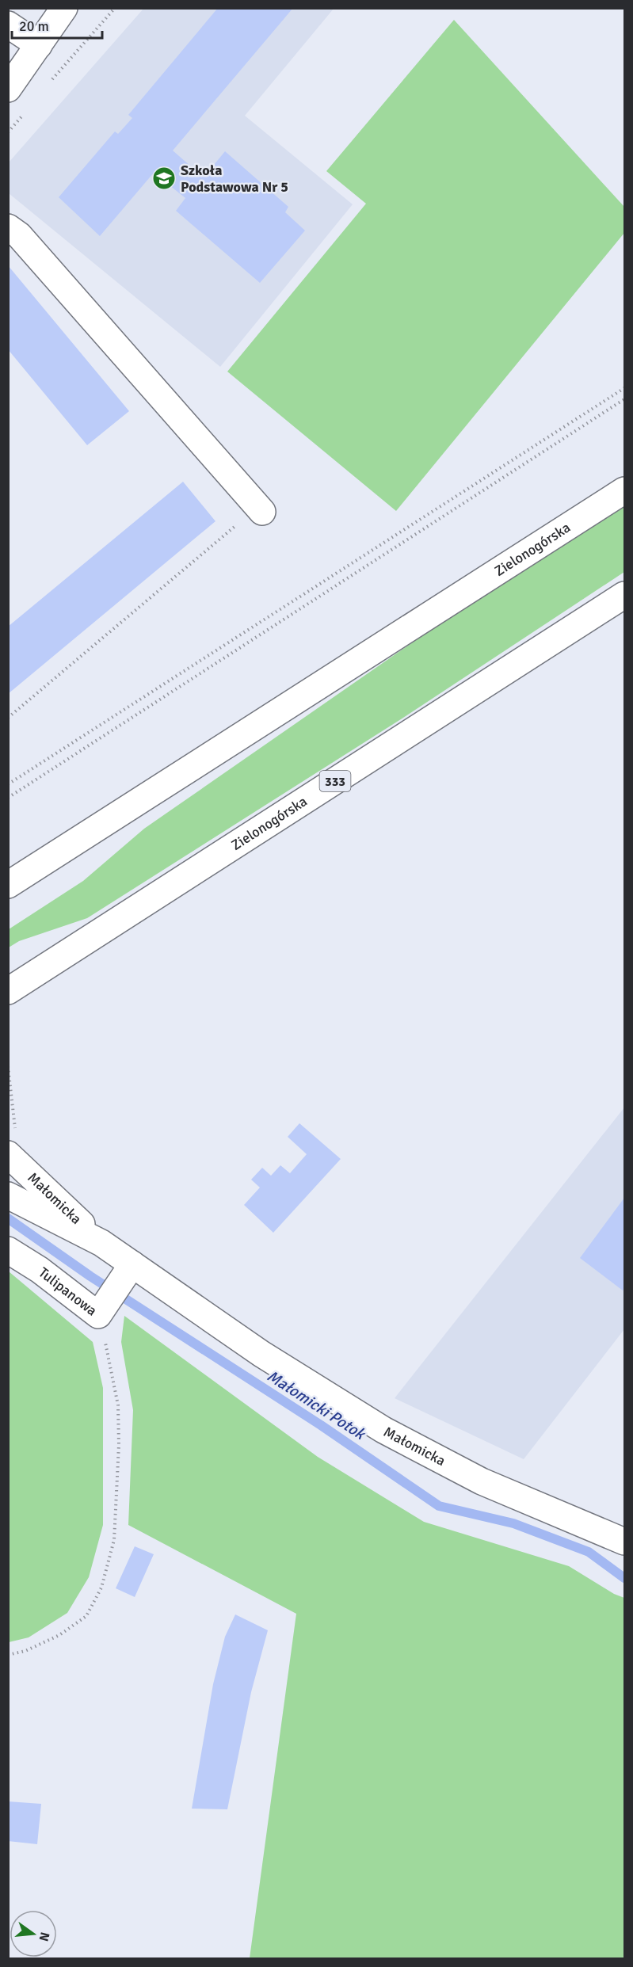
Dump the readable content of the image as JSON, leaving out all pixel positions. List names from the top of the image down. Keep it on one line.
{"streets":{"main road":["Zielonogórska","333","Małomicka","Tulipanowa"]},"crossings":[["Małomicka","Tulipanowa"]],"water":["Małomicki Potok"],"places":{"school or university":["Szkoła Podstawowa Nr 5"]},"scale_bar":"20 m","north":"right"}
